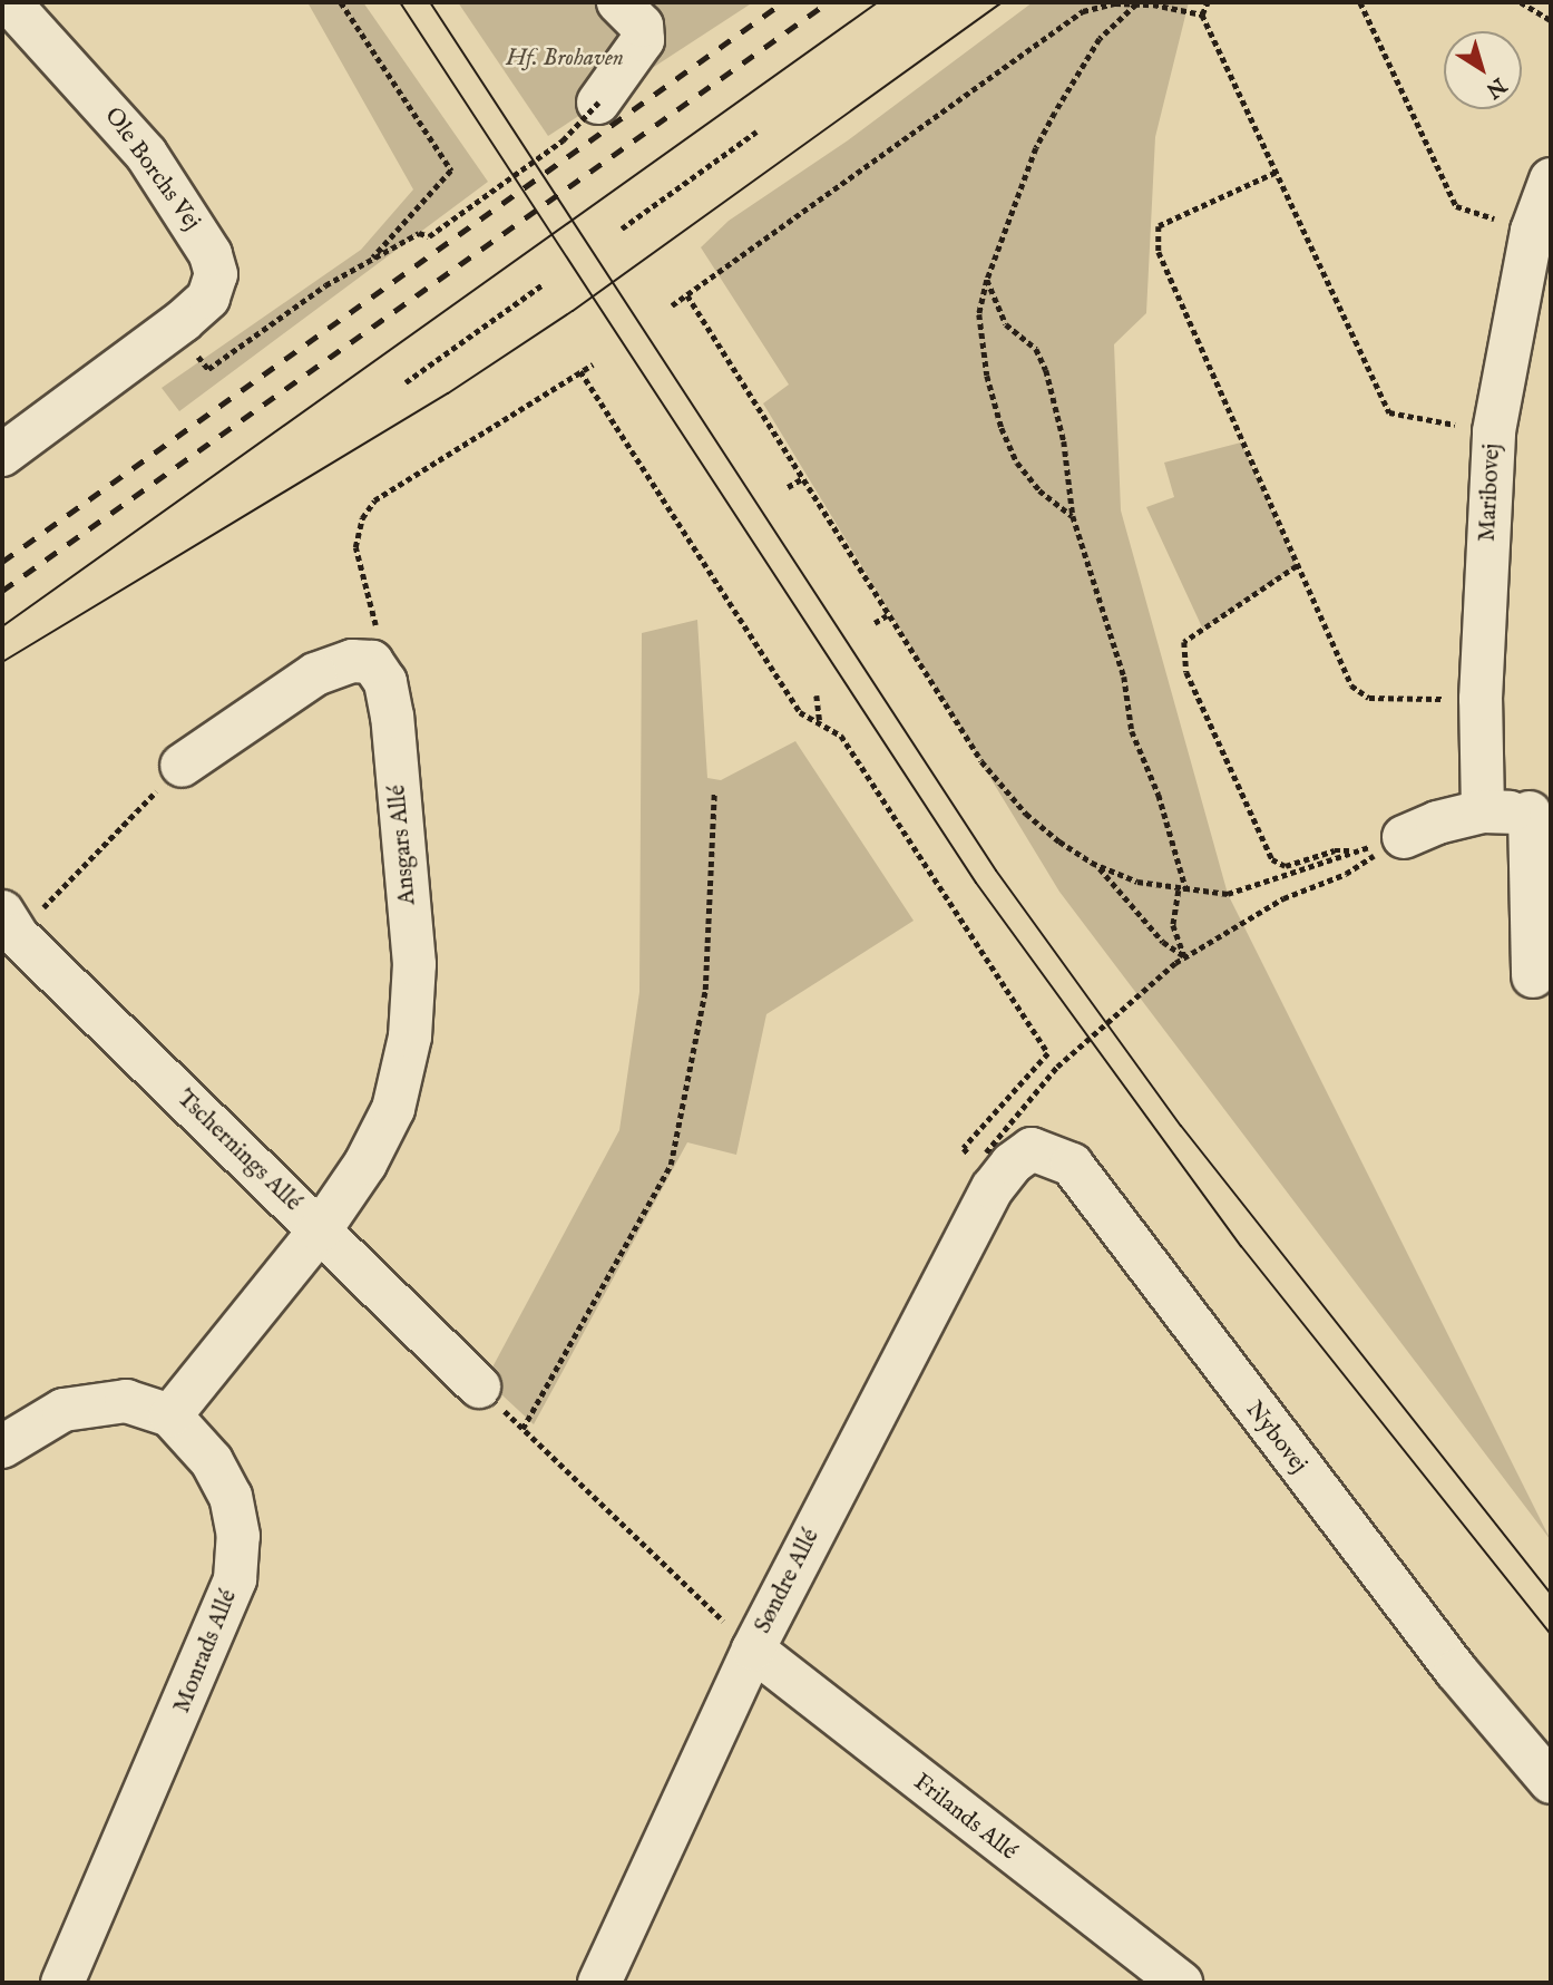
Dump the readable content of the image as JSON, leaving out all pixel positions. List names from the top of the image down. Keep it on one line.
{"streets":{"street":["Ole Borchs Vej","Maribovej","Ansgars Allé","Tschernings Allé","Nybovej","Søndre Allé","Monrads Allé","Frilands Allé"]},"crossings":[["Ansgars Allé","Tschernings Allé"],["Nybovej","Søndre Allé"],["Søndre Allé","Frilands Allé"]],"parks":["Hf. Brohaven"],"north":"bottom right"}
